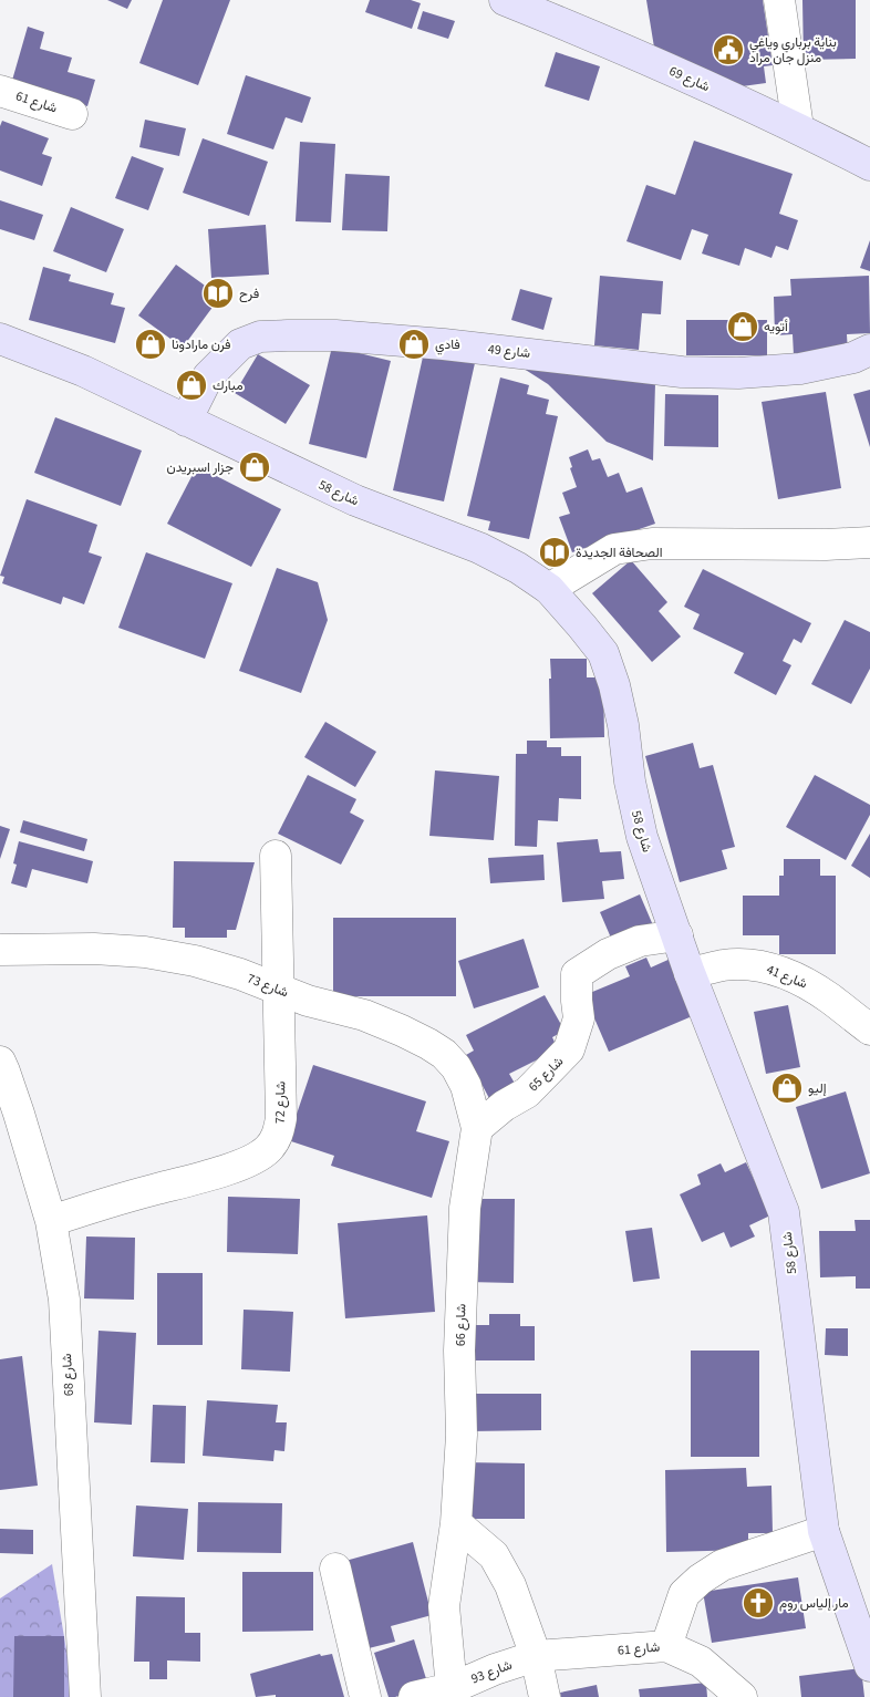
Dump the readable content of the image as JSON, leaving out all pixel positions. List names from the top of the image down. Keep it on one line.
{"streets":{"street":["شارع 69","شارع 61","شارع 49","شارع 58","شارع 41","شارع 73","شارع 65","شارع 72","شارع 66","شارع 68","شارع 93"]},"crossings":[["شارع 61","شارع 58"],["شارع 61","شارع 93"],["شارع 49","شارع 58"],["شارع 58","شارع 41"],["شارع 58","شارع 65"],["شارع 73","شارع 65"],["شارع 73","شارع 72"],["شارع 73","شارع 66"],["شارع 65","شارع 66"],["شارع 72","شارع 68"],["شارع 66","شارع 93"]],"places":{"public building":["بناية برباري وياغي منزل جان مراد"],"library":["فرح","الصحافة الجديدة"],"shop":["أتويه","فرن مارادونا","فادي","مبارك","جزار اسبريدن","إليو"],"church":["مار إلياس روم"]}}
